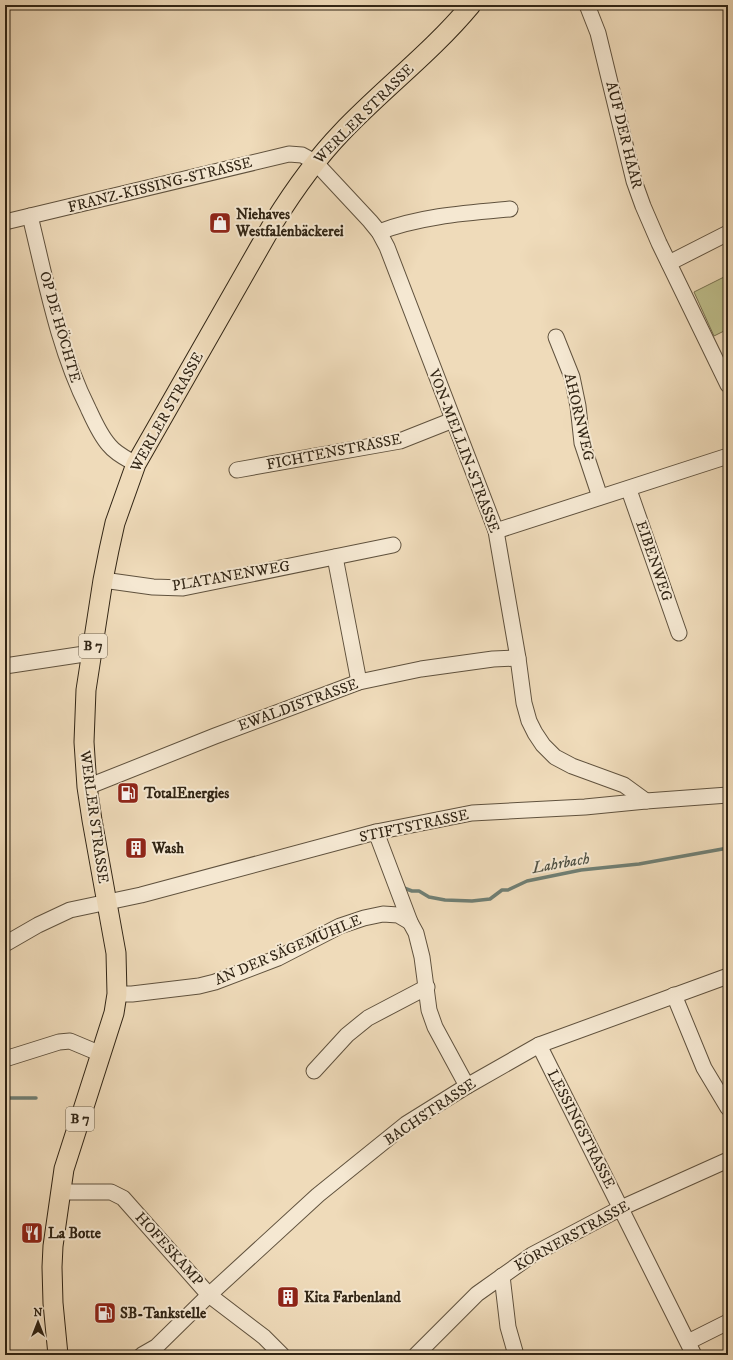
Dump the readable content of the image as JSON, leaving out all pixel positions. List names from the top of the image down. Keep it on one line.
{"streets":{"main road":["WERLER STRASSE","B 7"],"street":["AUF DER HAAR","FRANZ-KISSING-STRASSE","OP DE HÖCHTE","AHORNWEG","VON-MELLIN-STRASSE","FICHTENSTRASSE","EIBENWEG","PLATANENWEG","EWALDISTRASSE","STIFTSTRASSE","AN DER SÄGEMÜHLE","BACHSTRASSE","LESSINGSTRASSE","KÖRNERSTRASSE","HOFESKAMP"]},"crossings":[["WERLER STRASSE","FRANZ-KISSING-STRASSE"],["WERLER STRASSE","OP DE HÖCHTE"],["WERLER STRASSE","VON-MELLIN-STRASSE"],["WERLER STRASSE","PLATANENWEG"],["WERLER STRASSE","EWALDISTRASSE"],["WERLER STRASSE","STIFTSTRASSE"],["WERLER STRASSE","AN DER SÄGEMÜHLE"],["WERLER STRASSE","HOFESKAMP"],["FRANZ-KISSING-STRASSE","OP DE HÖCHTE"],["FRANZ-KISSING-STRASSE","VON-MELLIN-STRASSE"],["VON-MELLIN-STRASSE","FICHTENSTRASSE"],["VON-MELLIN-STRASSE","EWALDISTRASSE"],["VON-MELLIN-STRASSE","STIFTSTRASSE"],["BACHSTRASSE","LESSINGSTRASSE"],["BACHSTRASSE","HOFESKAMP"],["LESSINGSTRASSE","KÖRNERSTRASSE"]],"water":["Lahrbach"],"places":{"shop":["Niehaves Westfalenbäckerei"],"fuel station":["TotalEnergies","SB-Tankstelle"],"building":["Wash","Kita Farbenland"],"restaurant":["La Botte"]},"north":"top"}
